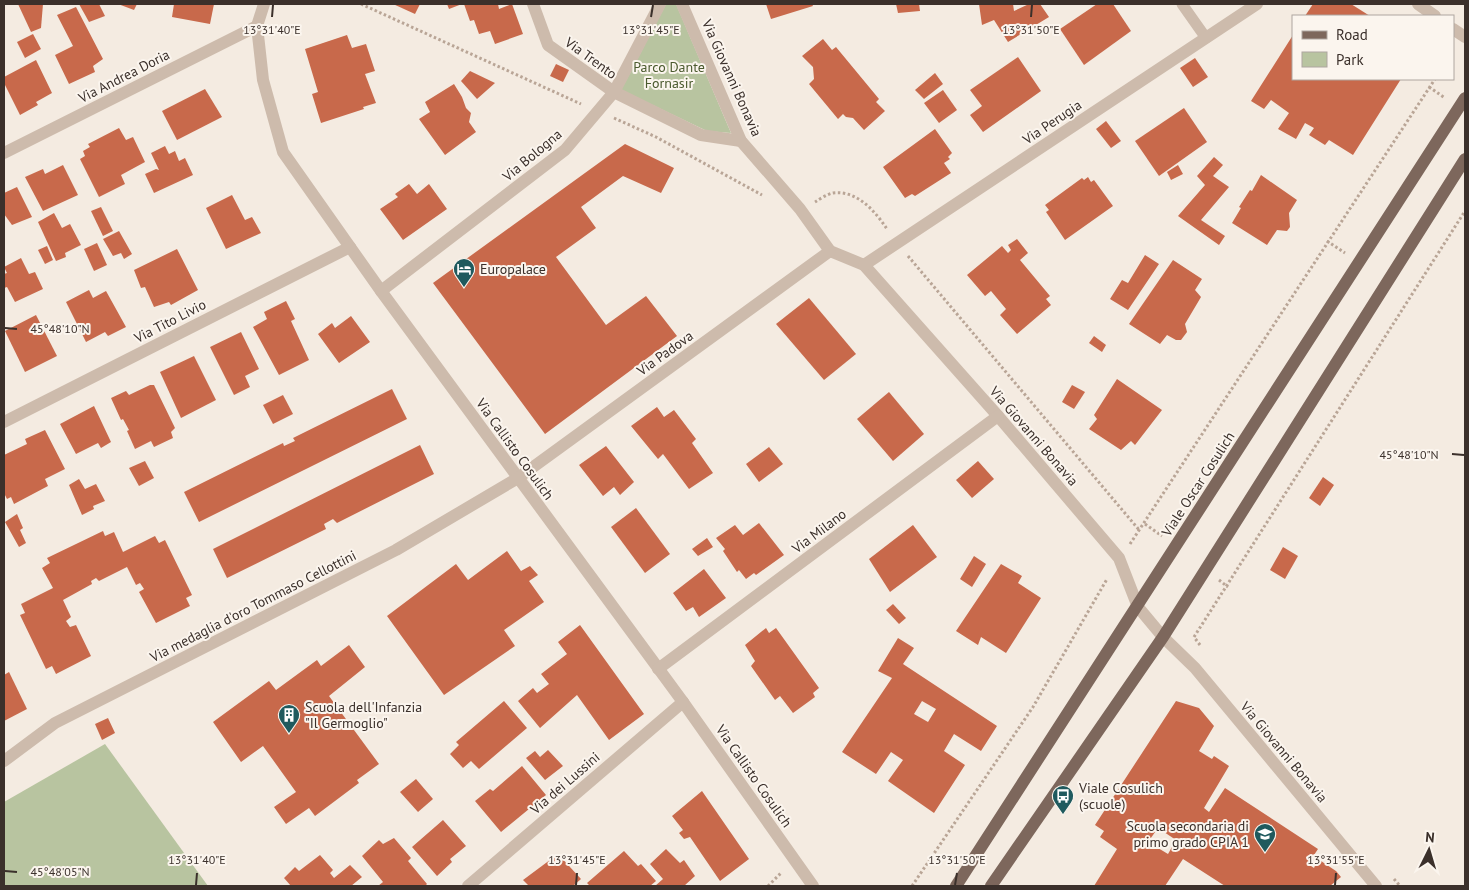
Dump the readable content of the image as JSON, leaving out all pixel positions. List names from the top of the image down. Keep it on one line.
{"streets":{"main road":["Viale Oscar Cosulich"],"street":["Via Trento","Via Andrea Doria","Via Giovanni Bonavia","Via Perugia","Via Bologna","Via Tito Livio","Via Padova","Via Callisto Cosulich","Via Milano","Via medaglia d'oro Tommaso Cellottini","Via dei Lussini"]},"crossings":[["Via Trento","Via Giovanni Bonavia"],["Via Trento","Via Bologna"],["Via Andrea Doria","Via Callisto Cosulich"],["Via Giovanni Bonavia","Via Perugia"],["Via Giovanni Bonavia","Via Padova"],["Via Giovanni Bonavia","Viale Oscar Cosulich"],["Via Giovanni Bonavia","Via Milano"],["Via Bologna","Via Callisto Cosulich"],["Via Tito Livio","Via Callisto Cosulich"],["Via Padova","Via Callisto Cosulich"],["Via Padova","Via medaglia d'oro Tommaso Cellottini"],["Via Callisto Cosulich","Via Milano"],["Via Callisto Cosulich","Via medaglia d'oro Tommaso Cellottini"],["Via Callisto Cosulich","Via dei Lussini"]],"parks":["Parco Dante Fornasir"],"places":{"hotel":["Europalace"],"building":["Scuola dell'Infanzia \"Il Germoglio\""],"bus stop":["Viale Cosulich (scuole)"],"school or university":["Scuola secondaria di primo grado CPIA 1"]},"legend":["Road","Park"],"north":"top","coordinates":["13°31'40\"E","13°31'45\"E","13°31'50\"E","45°48'10\"N","13°31'55\"E","45°48'05\"N"]}
